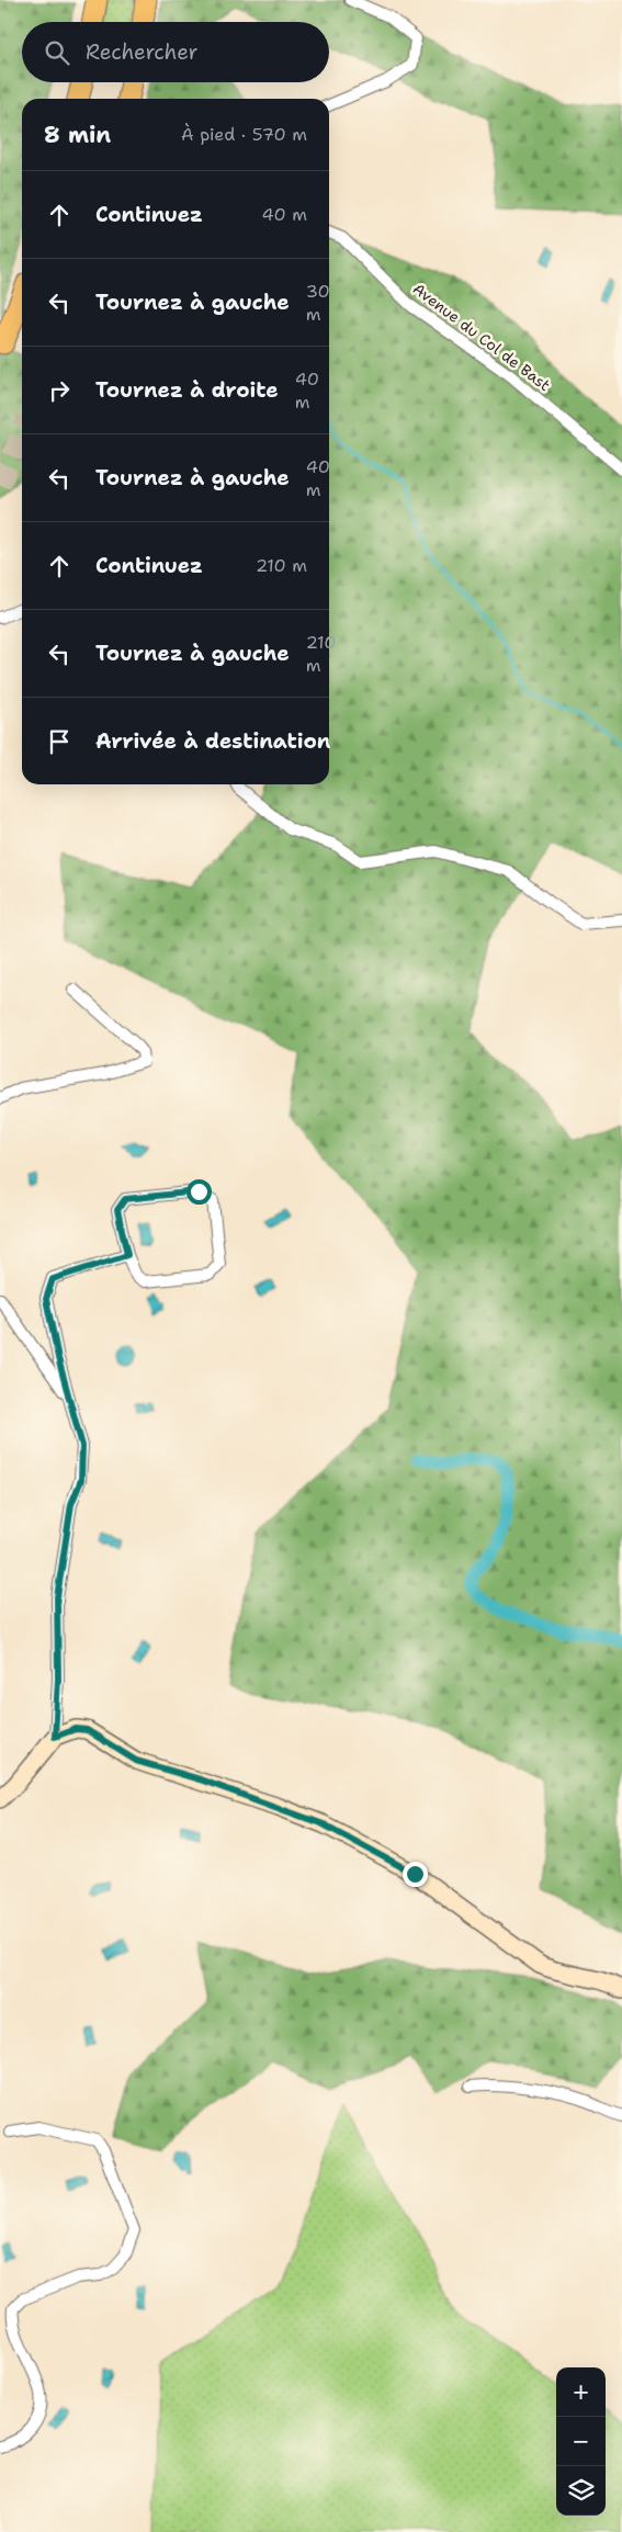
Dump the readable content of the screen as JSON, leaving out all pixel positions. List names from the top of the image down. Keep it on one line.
{"streets":{"street":["Avenue du Col de Bast"]},"page":{"search":"Rechercher","heading":["8 min","À pied · 570 m"],"list":[["Continuez","40 m"],["Tournez à gauche","30 m"],["Tournez à droite","40 m"],["Tournez à gauche","40 m"],["Continuez","210 m"],["Tournez à gauche","210 m"],"Arrivée à destination"],"map_buttons":["+","−"]}}
